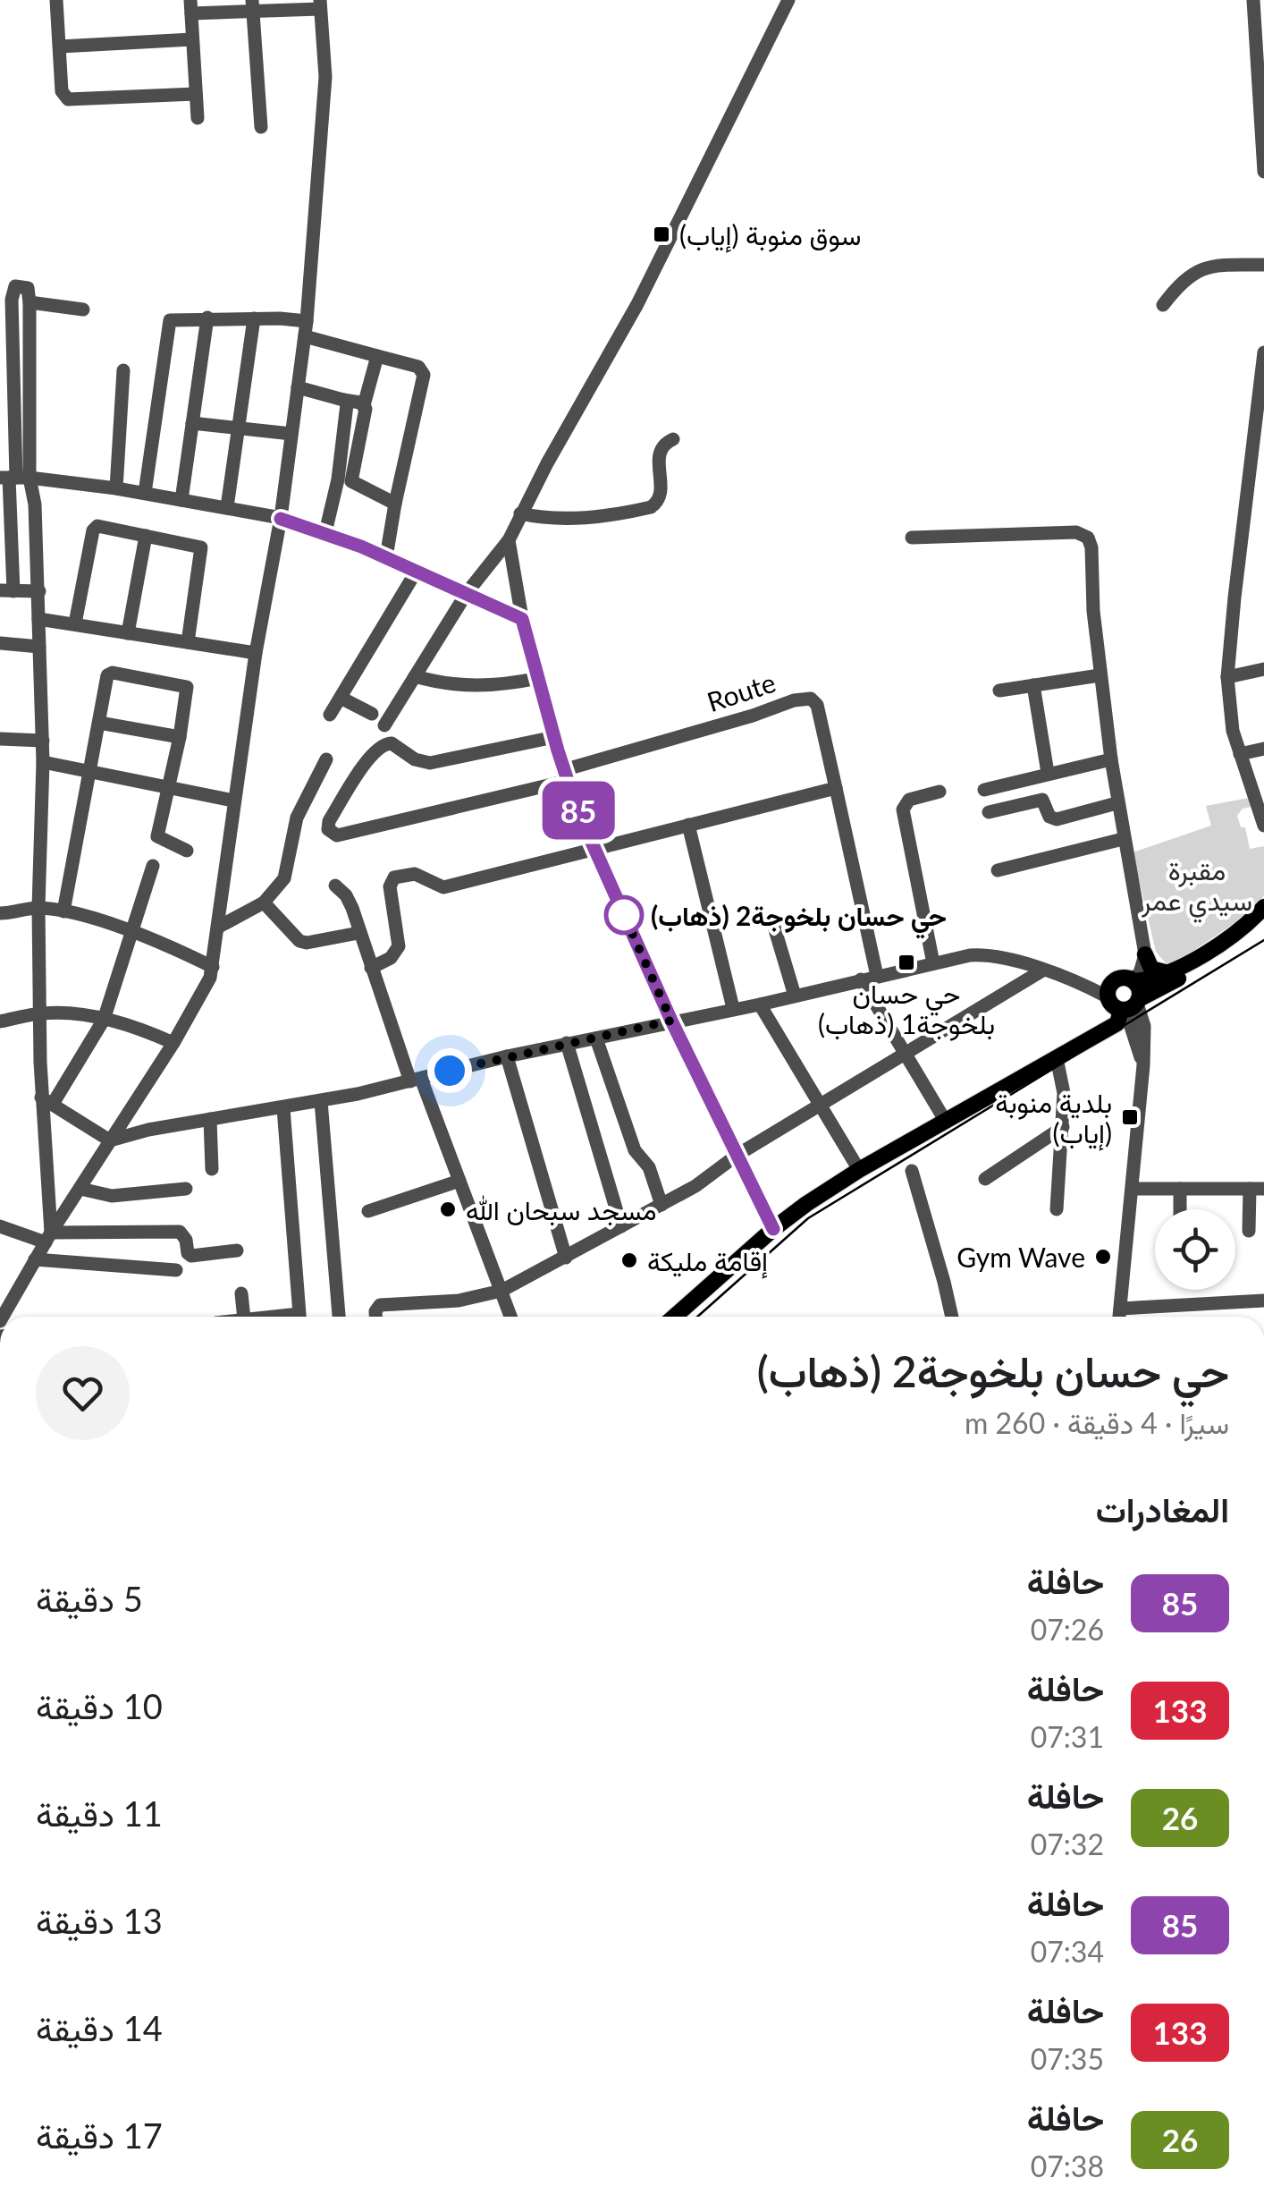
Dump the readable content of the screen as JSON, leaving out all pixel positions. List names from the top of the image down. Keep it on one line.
{"streets":{"street":["Route"]},"parks":["مقبرة سيدي عمر"],"places":{"transit":["سوق منوبة (إياب)","حي حسان بلخوجة1 (ذهاب)","بلدية منوبة (إياب)"],"other":["حي حسان بلخوجة2 (ذهاب)","مسجد سبحان الله","Gym Wave","إقامة مليكة"]},"lines":["bus line 85"],"page":{"on_map":"85","heading":[["حي حسان بلخوجة2 (ذهاب)","سيرًا · 4 دقيقة · 260 m"],"المغادرات"],"list":[{"mark":"85","name":"حافلة","note":"07:26","value":"5 دقيقة"},{"mark":"133","name":"حافلة","note":"07:31","value":"10 دقيقة"},{"mark":"26","name":"حافلة","note":"07:32","value":"11 دقيقة"},{"mark":"85","name":"حافلة","note":"07:34","value":"13 دقيقة"},{"mark":"133","name":"حافلة","note":"07:35","value":"14 دقيقة"},{"mark":"26","name":"حافلة","note":"07:38","value":"17 دقيقة"}]}}
